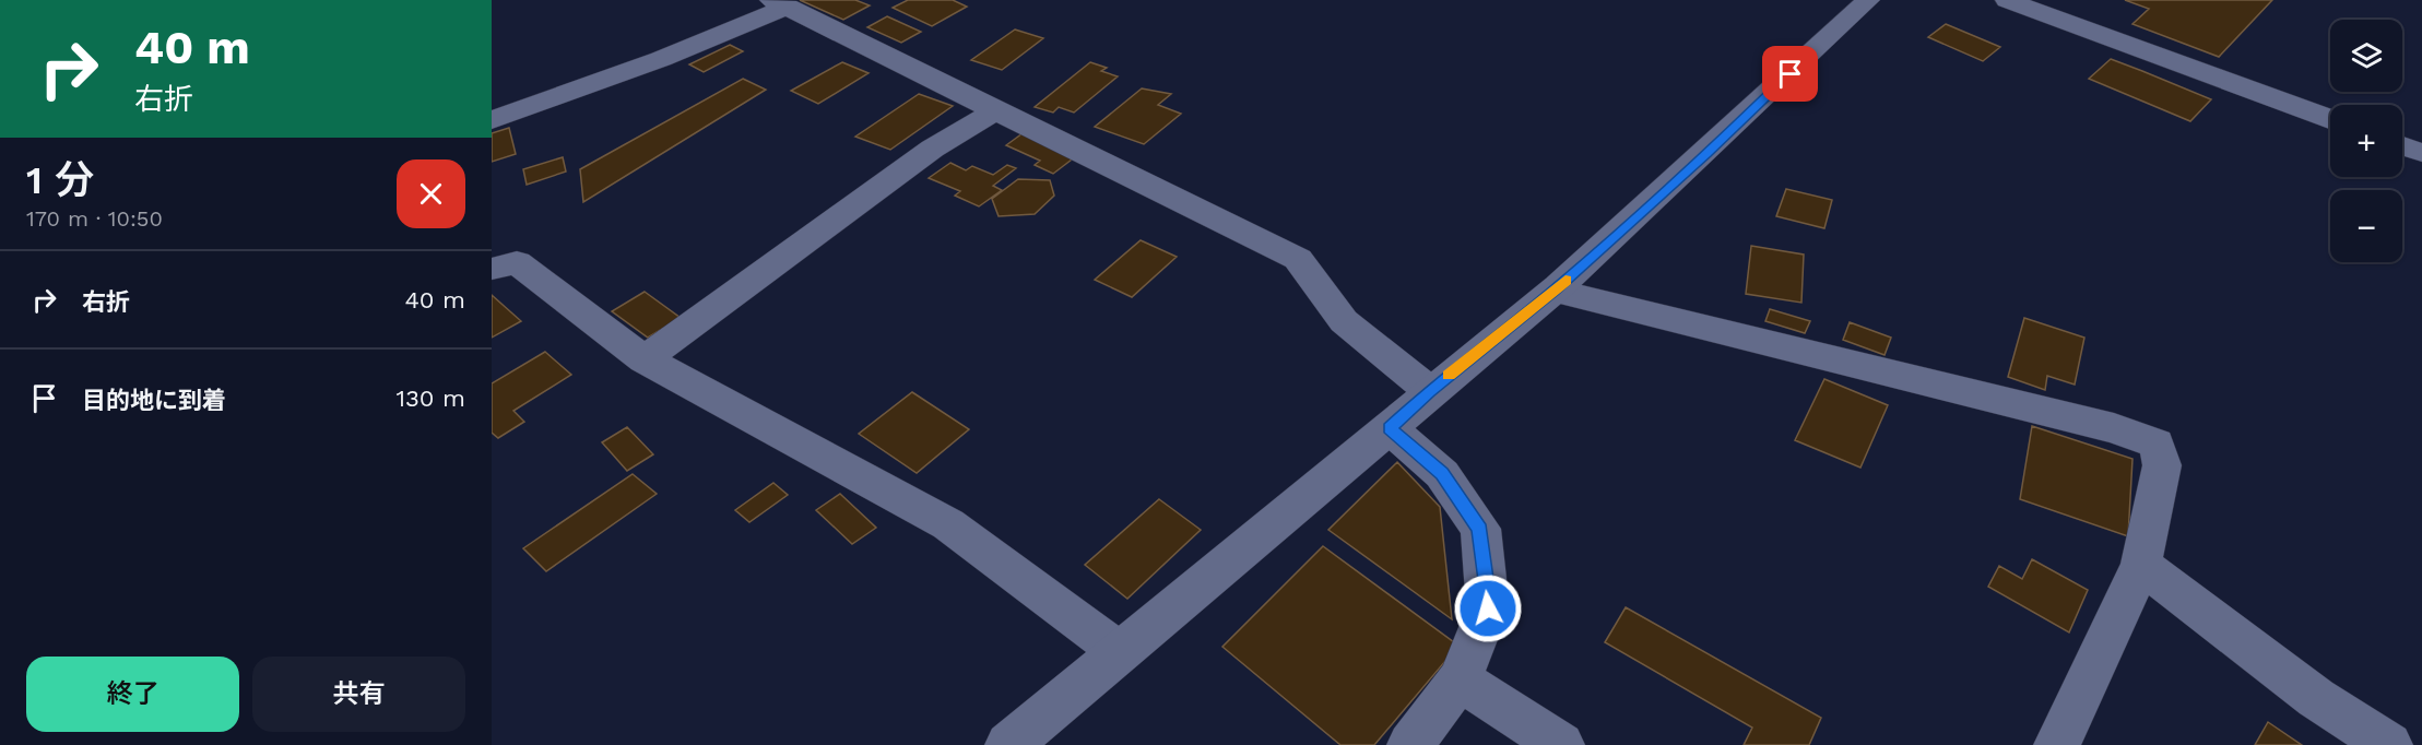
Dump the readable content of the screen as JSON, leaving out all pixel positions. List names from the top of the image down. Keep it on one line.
{"page":{"turn":["40 m","右折"],"map_buttons":["+","−"],"heading":["1 分","170 m · 10:50"],"list":[{"name":"右折","value":"40 m"},{"name":"目的地に到着","value":"130 m"}],"buttons":["終了","共有"]}}
